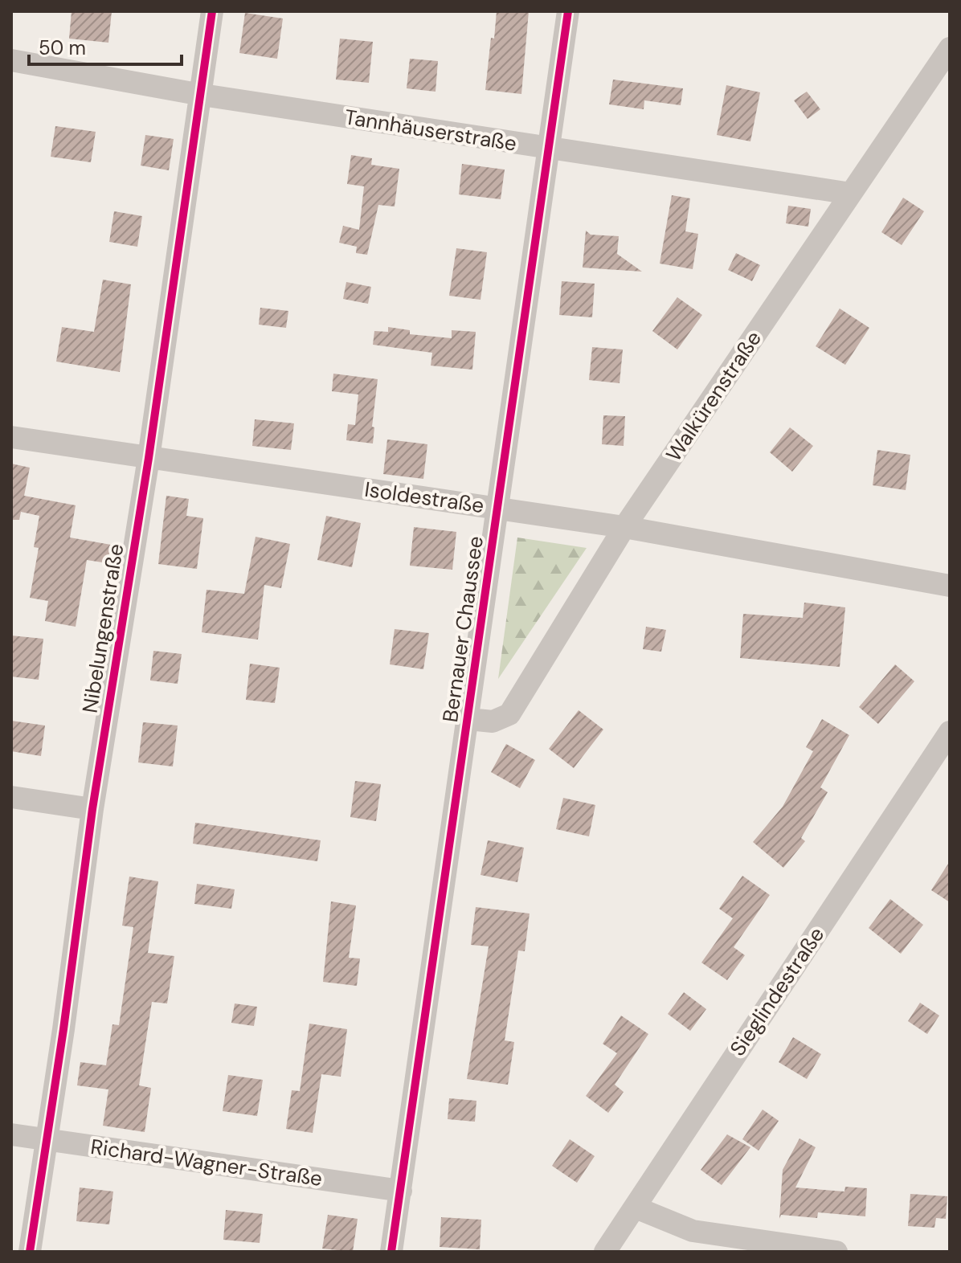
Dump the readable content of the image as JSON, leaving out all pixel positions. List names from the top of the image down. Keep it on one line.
{"streets":{"street":["Tannhäuserstraße","Walkürenstraße","Isoldestraße","Nibelungenstraße","Bernauer Chaussee","Sieglindestraße","Richard-Wagner-Straße"]},"crossings":[["Tannhäuserstraße","Walkürenstraße"],["Tannhäuserstraße","Nibelungenstraße"],["Tannhäuserstraße","Bernauer Chaussee"],["Walkürenstraße","Isoldestraße"],["Walkürenstraße","Bernauer Chaussee"],["Isoldestraße","Nibelungenstraße"],["Isoldestraße","Bernauer Chaussee"],["Nibelungenstraße","Richard-Wagner-Straße"],["Bernauer Chaussee","Richard-Wagner-Straße"]],"scale_bar":"50 m"}
